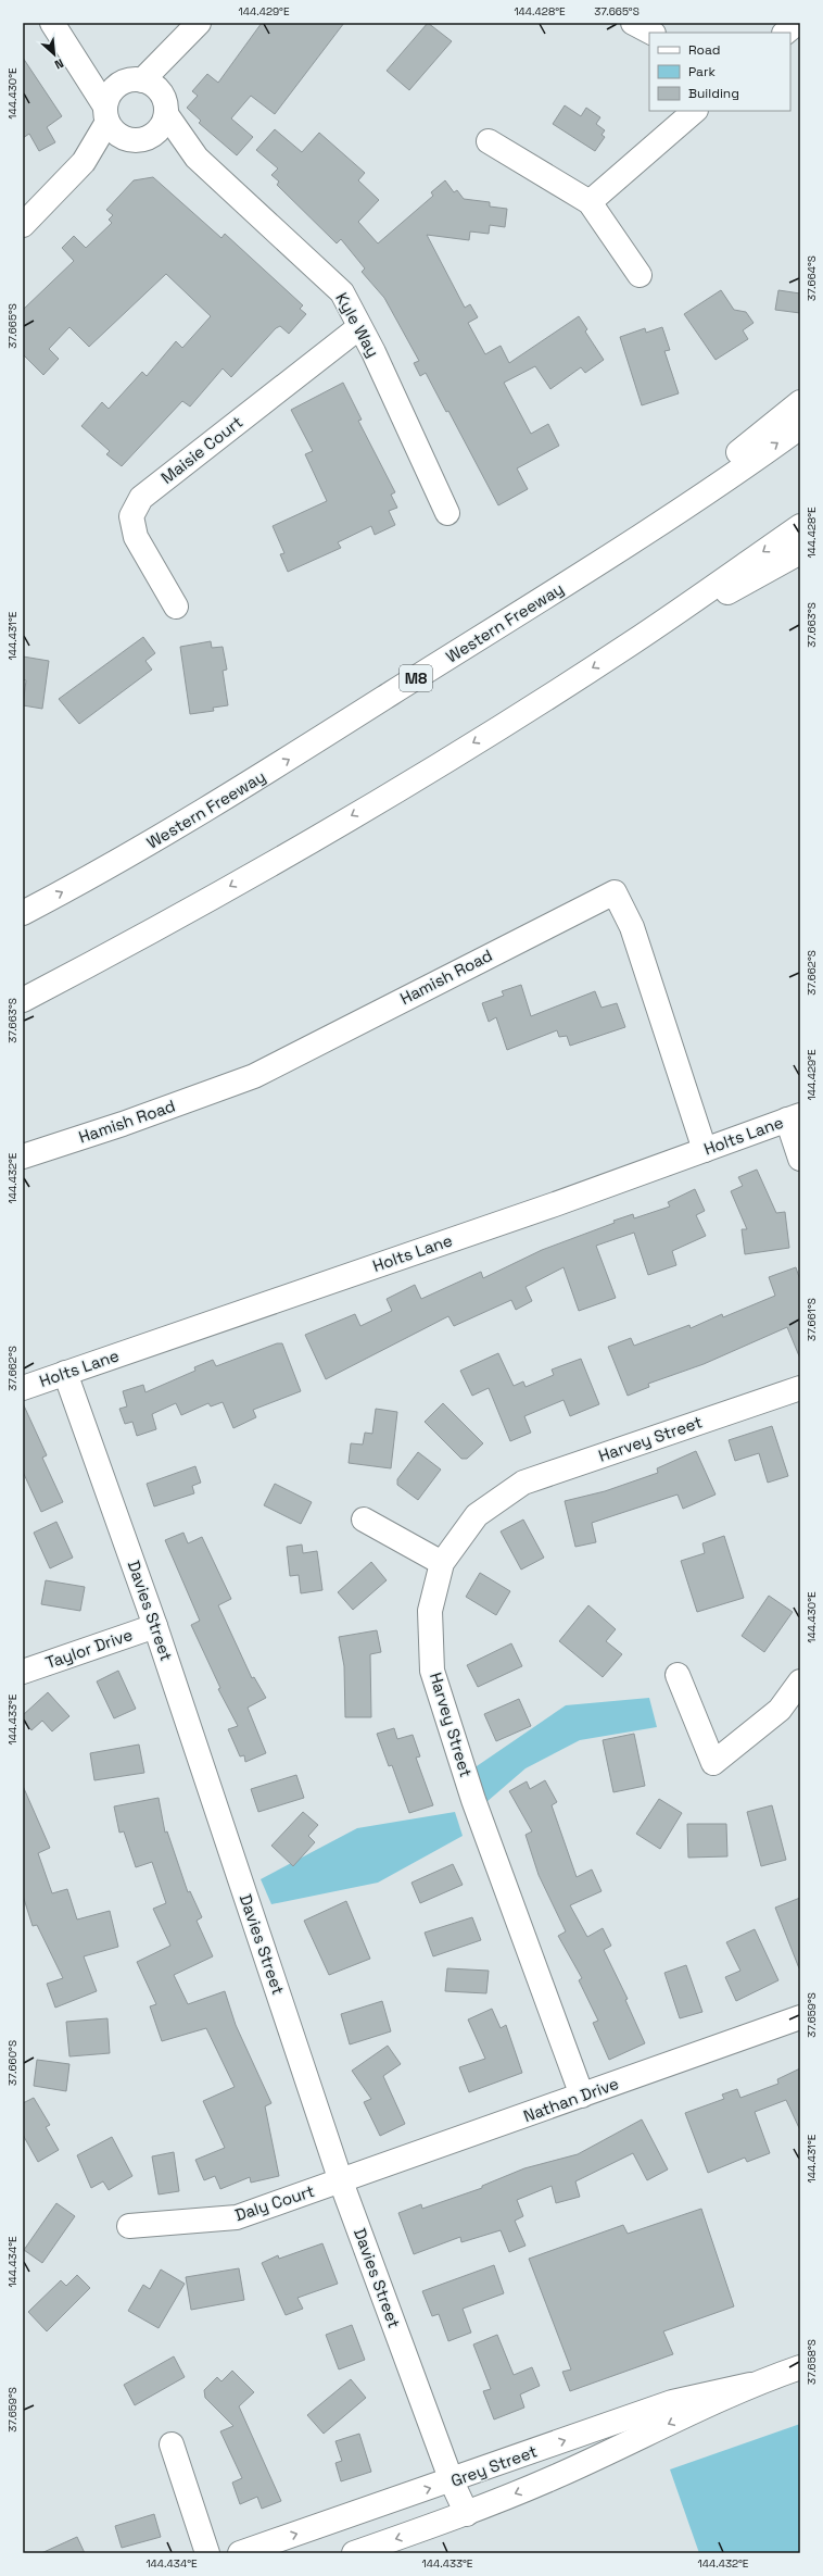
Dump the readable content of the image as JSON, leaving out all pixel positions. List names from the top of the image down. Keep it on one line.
{"streets":{"main road":["Kyle Way","Maisie Court","Western Freeway","M8","Hamish Road","Holts Lane","Harvey Street","Davies Street","Taylor Drive","Nathan Drive","Daly Court","Grey Street"]},"crossings":[["Kyle Way","Maisie Court"],["Hamish Road","Holts Lane"],["Holts Lane","Davies Street"],["Harvey Street","Nathan Drive"],["Davies Street","Taylor Drive"],["Davies Street","Nathan Drive"],["Davies Street","Daly Court"],["Davies Street","Grey Street"],["Nathan Drive","Daly Court"]],"legend":["Road","Park","Building"],"north":"bottom right","coordinates":["144.429°E","144.428°E","37.665°S","144.430°E","37.664°S","37.663°S","144.431°E","37.662°S","144.432°E","37.661°S","144.433°E","37.659°S","37.660°S","144.434°E","37.658°S"]}
